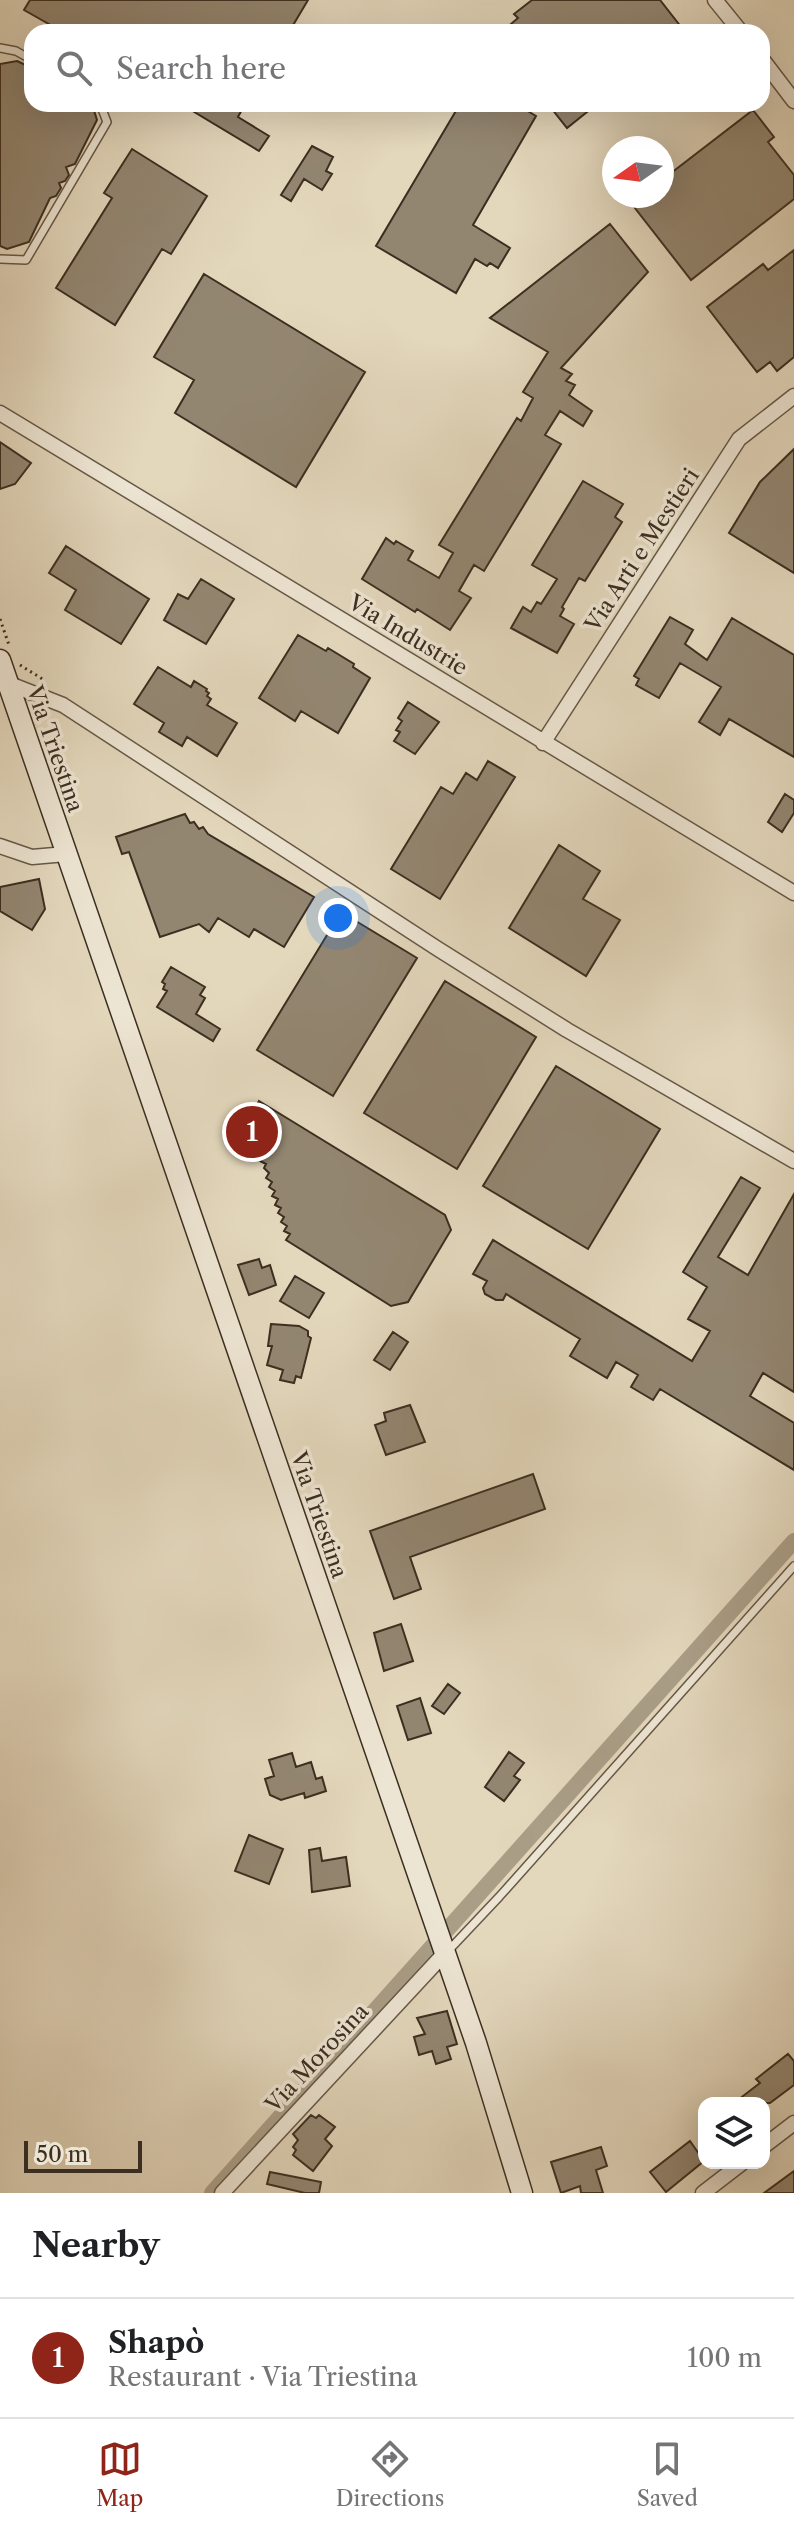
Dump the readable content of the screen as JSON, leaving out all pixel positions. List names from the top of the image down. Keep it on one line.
{"streets":{"main road":["Via Triestina"],"street":["Via Arti e Mestieri","Via Industrie","Via Morosina"]},"crossings":[["Via Arti e Mestieri","Via Industrie"],["Via Triestina","Via Morosina"]],"scale_bar":"50 m","north":"left","page":{"search":"Search here","pins":"1","scale":"50 m","heading":"Nearby","list":[{"mark":"1","name":"Shapò","note":"Restaurant · Via Triestina","value":"100 m"}],"nav":["Map","Directions","Saved"]}}
